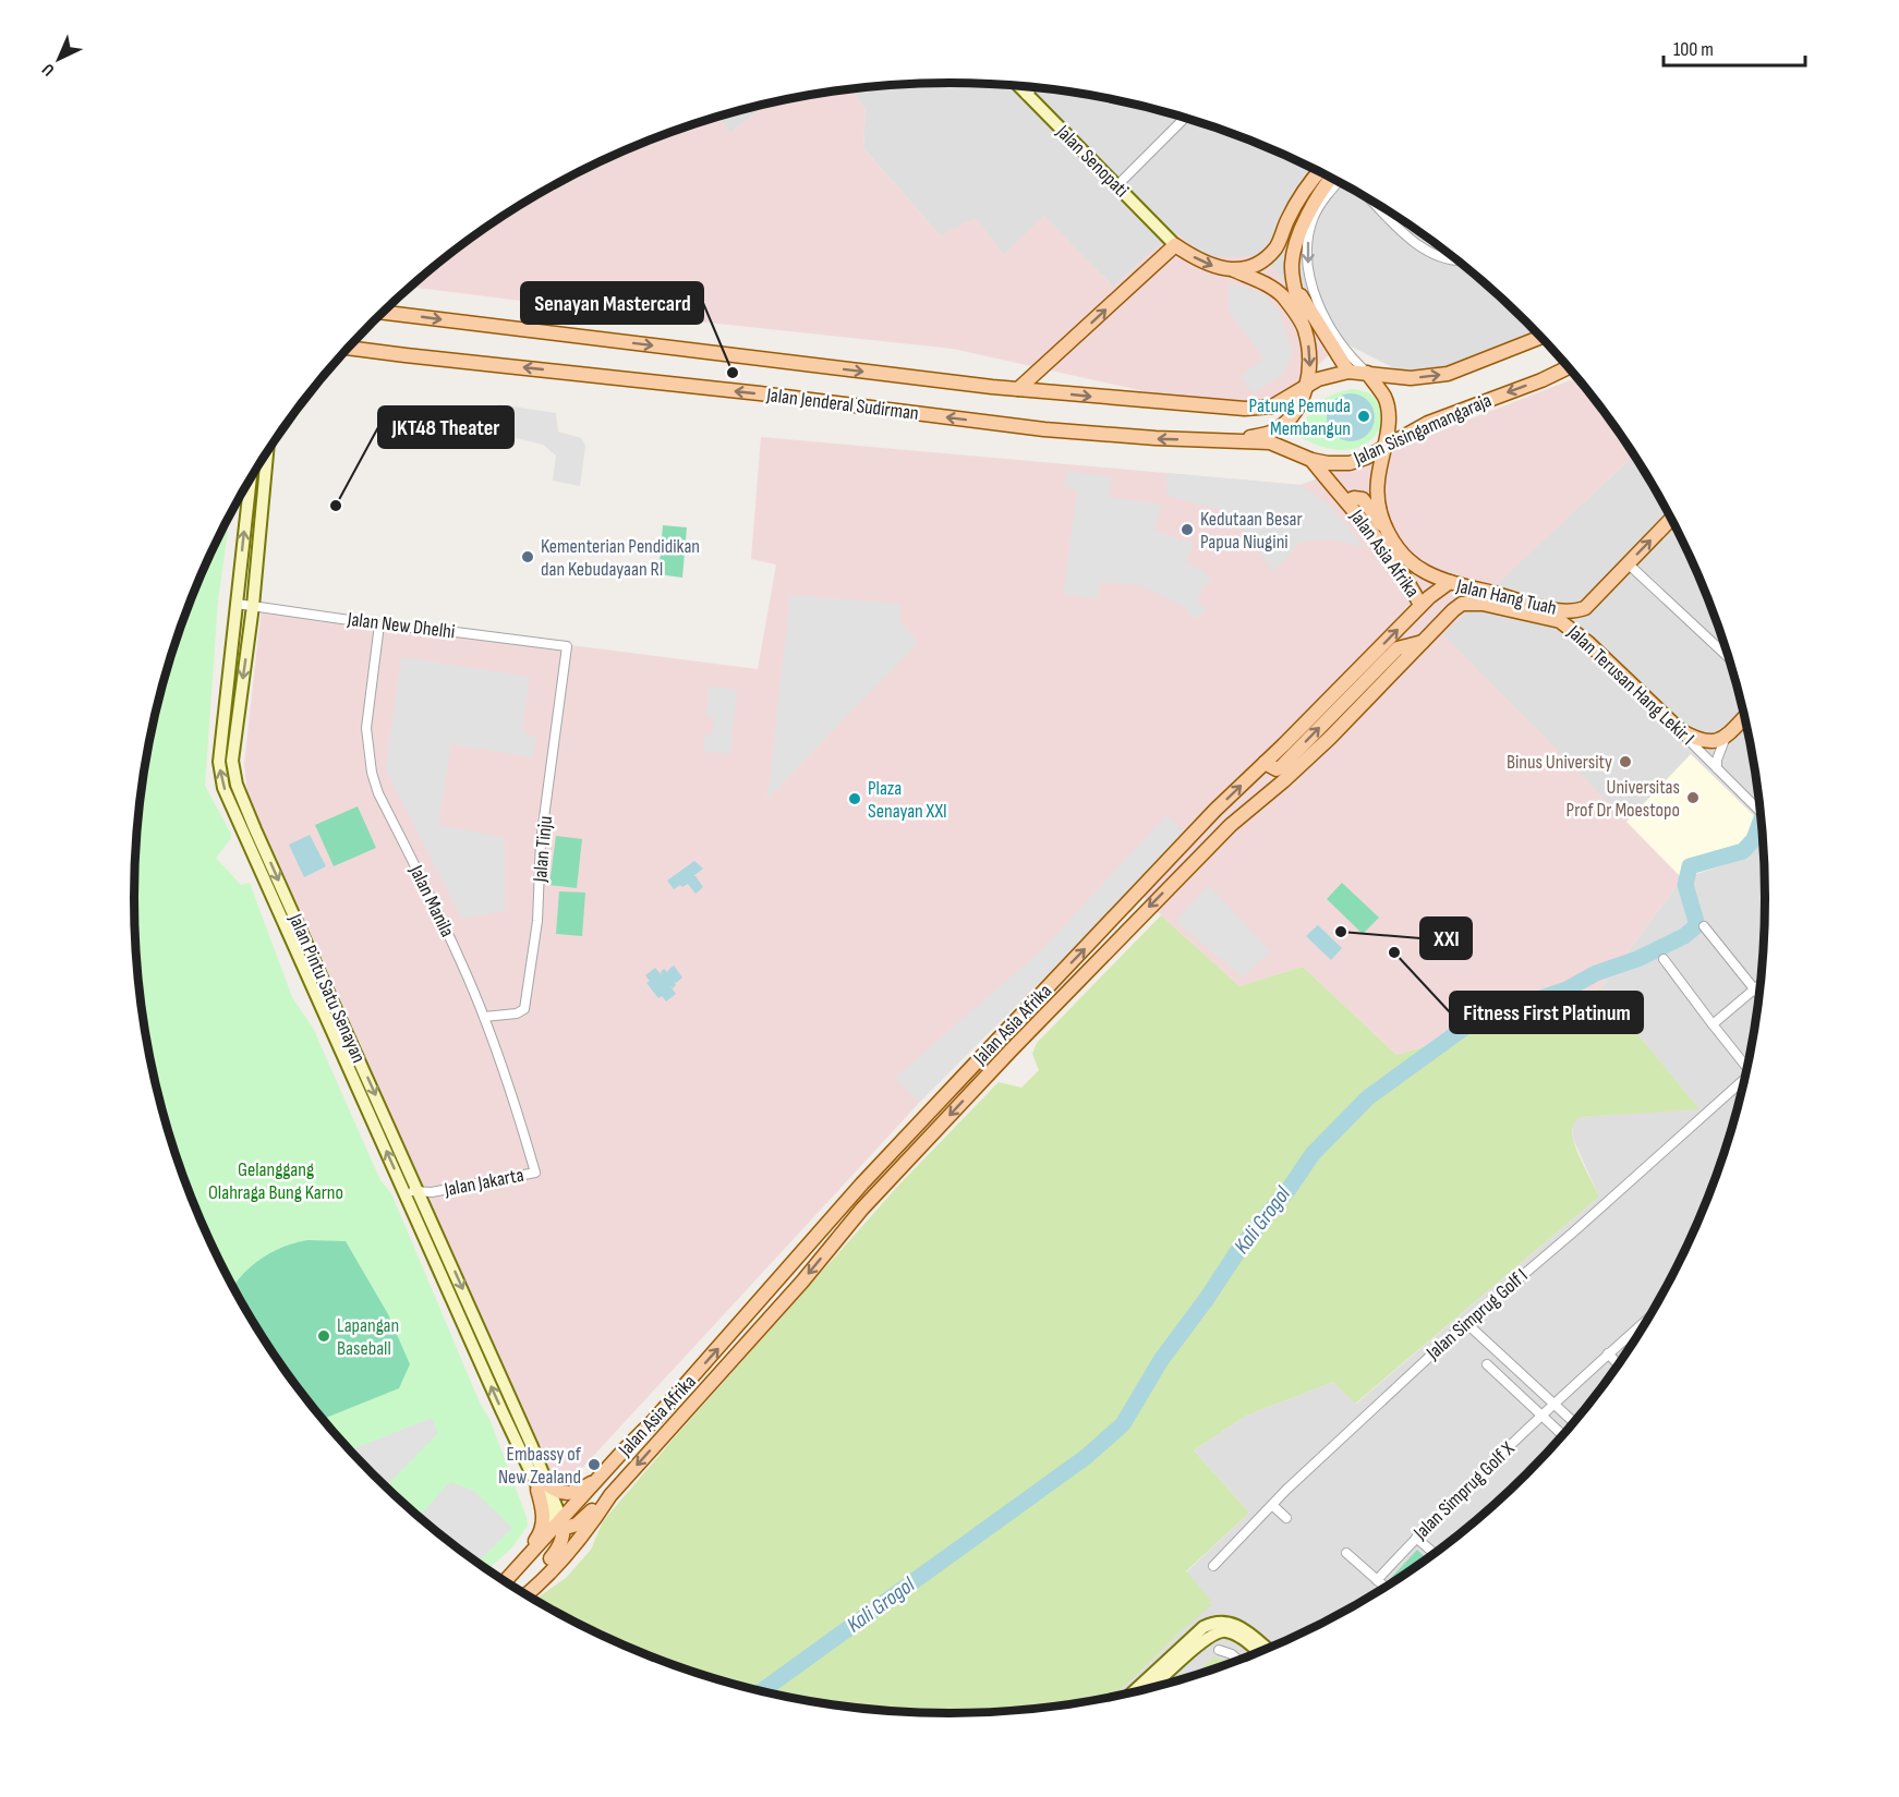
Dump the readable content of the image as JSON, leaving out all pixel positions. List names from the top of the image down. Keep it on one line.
{"streets":{"main road":["Jalan Senopati","Jalan Jenderal Sudirman","Jalan Sisingamangaraja","Jalan Asia Afrika","Jalan Hang Tuah","Jalan Terusan Hang Lekir I","Jalan Pintu Satu Senayan"],"street":["Jalan New Dhelhi","Jalan Tinju","Jalan Manila","Jalan Jakarta","Jalan Simprug Golf I","Jalan Simprug Golf X"]},"crossings":[["Jalan Jenderal Sudirman","Jalan Sisingamangaraja"],["Jalan Sisingamangaraja","Jalan Asia Afrika"],["Jalan Asia Afrika","Jalan Hang Tuah"],["Jalan Asia Afrika","Jalan Terusan Hang Lekir I"],["Jalan Asia Afrika","Jalan Pintu Satu Senayan"],["Jalan New Dhelhi","Jalan Tinju"],["Jalan New Dhelhi","Jalan Manila"],["Jalan New Dhelhi","Jalan Pintu Satu Senayan"],["Jalan Tinju","Jalan Manila"],["Jalan Manila","Jalan Jakarta"],["Jalan Pintu Satu Senayan","Jalan Jakarta"]],"water":["Kali Grogol"],"parks":["Gelanggang Olahraga Bung Karno"],"places":["Senayan Mastercard","Patung Pemuda Membangun","JKT48 Theater","Kedutaan Besar Papua Niugini","Kementerian Pendidikan dan Kebudayaan RI","Binus University","Universitas Prof Dr Moestopo","Plaza Senayan XXI","XXI","Fitness First Platinum","Lapangan Baseball","Embassy of New Zealand"],"scale_bar":"100 m","north":"bottom left"}
